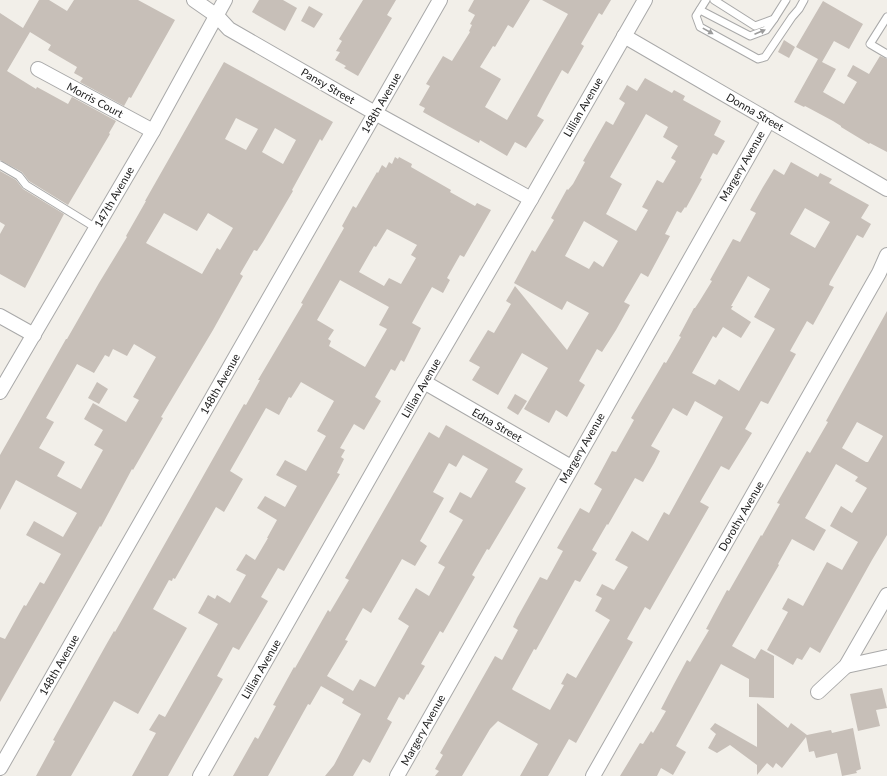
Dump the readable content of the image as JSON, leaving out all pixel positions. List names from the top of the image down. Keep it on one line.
{"streets":{"street":["Pansy Street","Morris Court","148th Avenue","Lillian Avenue","Donna Street","Margery Avenue","147th Avenue","Edna Street","Dorothy Avenue"]},"crossings":[["Pansy Street","148th Avenue"],["Pansy Street","Lillian Avenue"],["Pansy Street","147th Avenue"],["Morris Court","147th Avenue"],["Lillian Avenue","Donna Street"],["Lillian Avenue","Edna Street"],["Donna Street","Margery Avenue"],["Margery Avenue","Edna Street"]]}
